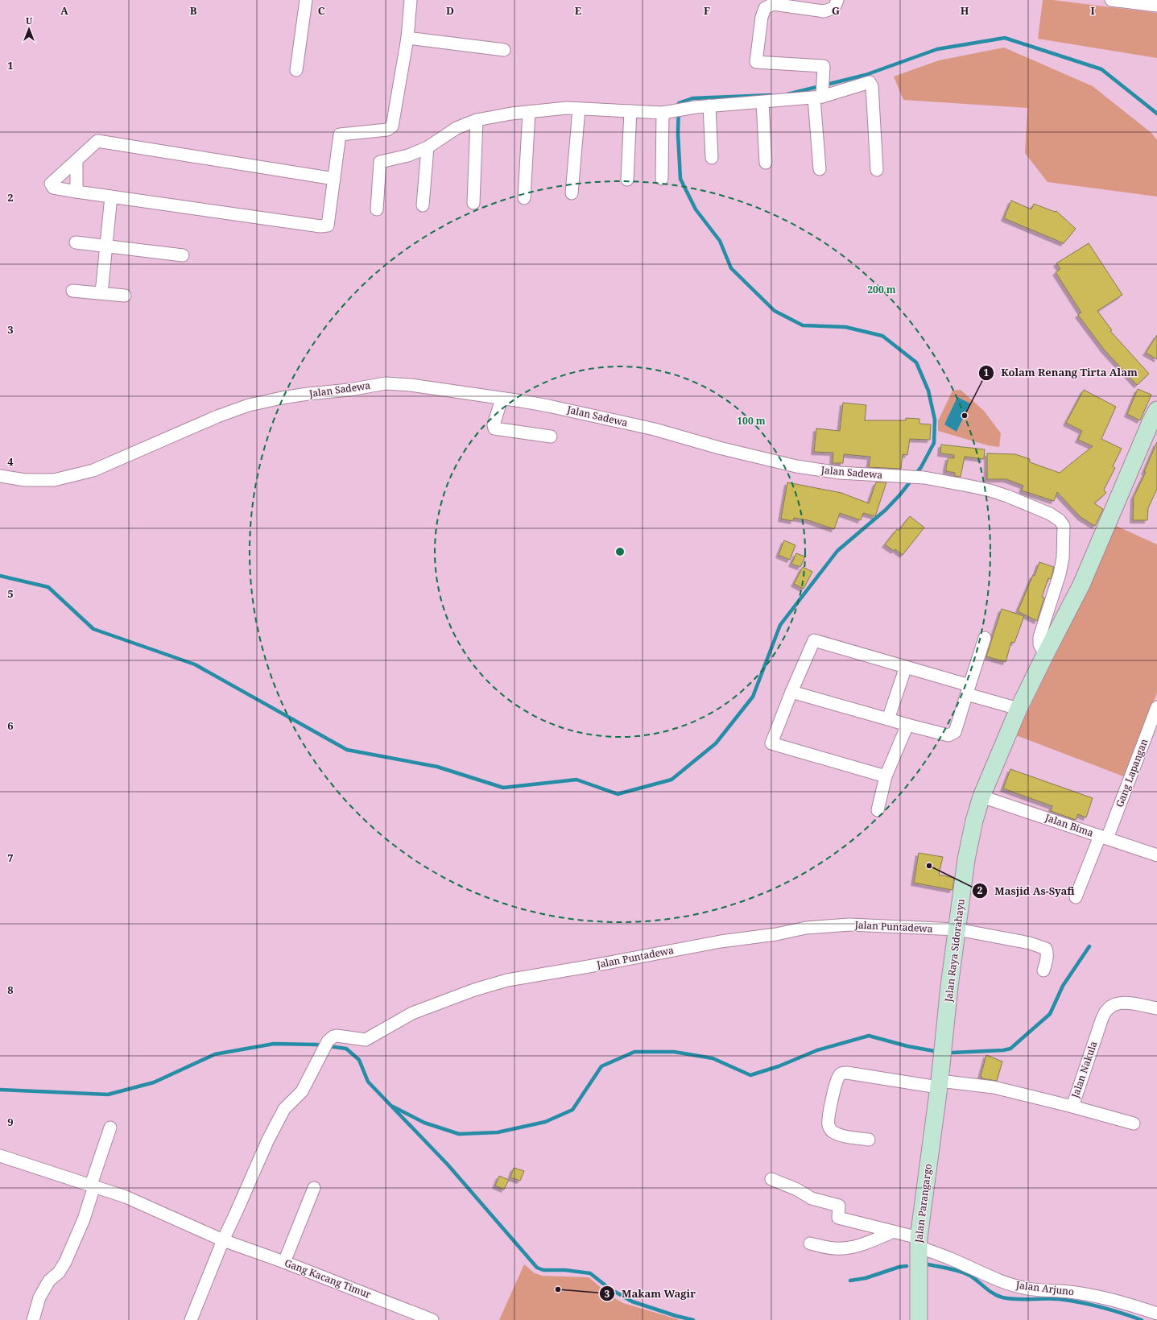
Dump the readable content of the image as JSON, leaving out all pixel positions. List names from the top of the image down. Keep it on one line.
{"streets":{"main road":["Jalan Raya Sidorahayu","Jalan Parangargo"],"street":["Jalan Sadewa","Gang Lapangan","Jalan Bima","Jalan Puntadewa","Jalan Nakula","Gang Kacang Timur","Jalan Arjuno"]},"crossings":[["Jalan Sadewa","Jalan Raya Sidorahayu"],["Gang Lapangan","Jalan Bima"],["Jalan Bima","Jalan Raya Sidorahayu"],["Jalan Puntadewa","Jalan Raya Sidorahayu"],["Jalan Puntadewa","Gang Kacang Timur"],["Jalan Raya Sidorahayu","Jalan Nakula"],["Jalan Raya Sidorahayu","Jalan Parangargo"],["Jalan Nakula","Jalan Parangargo"],["Jalan Parangargo","Jalan Arjuno"]],"places":["Kolam Renang Tirta Alam","Masjid As-Syafi","Makam Wagir"],"north":"top","grid":{"columns":["A","B","C","D","E","F","G","H","I"],"rows":["1","2","3","4","5","6","7","8","9"]},"rings":["200 m","100 m"]}
